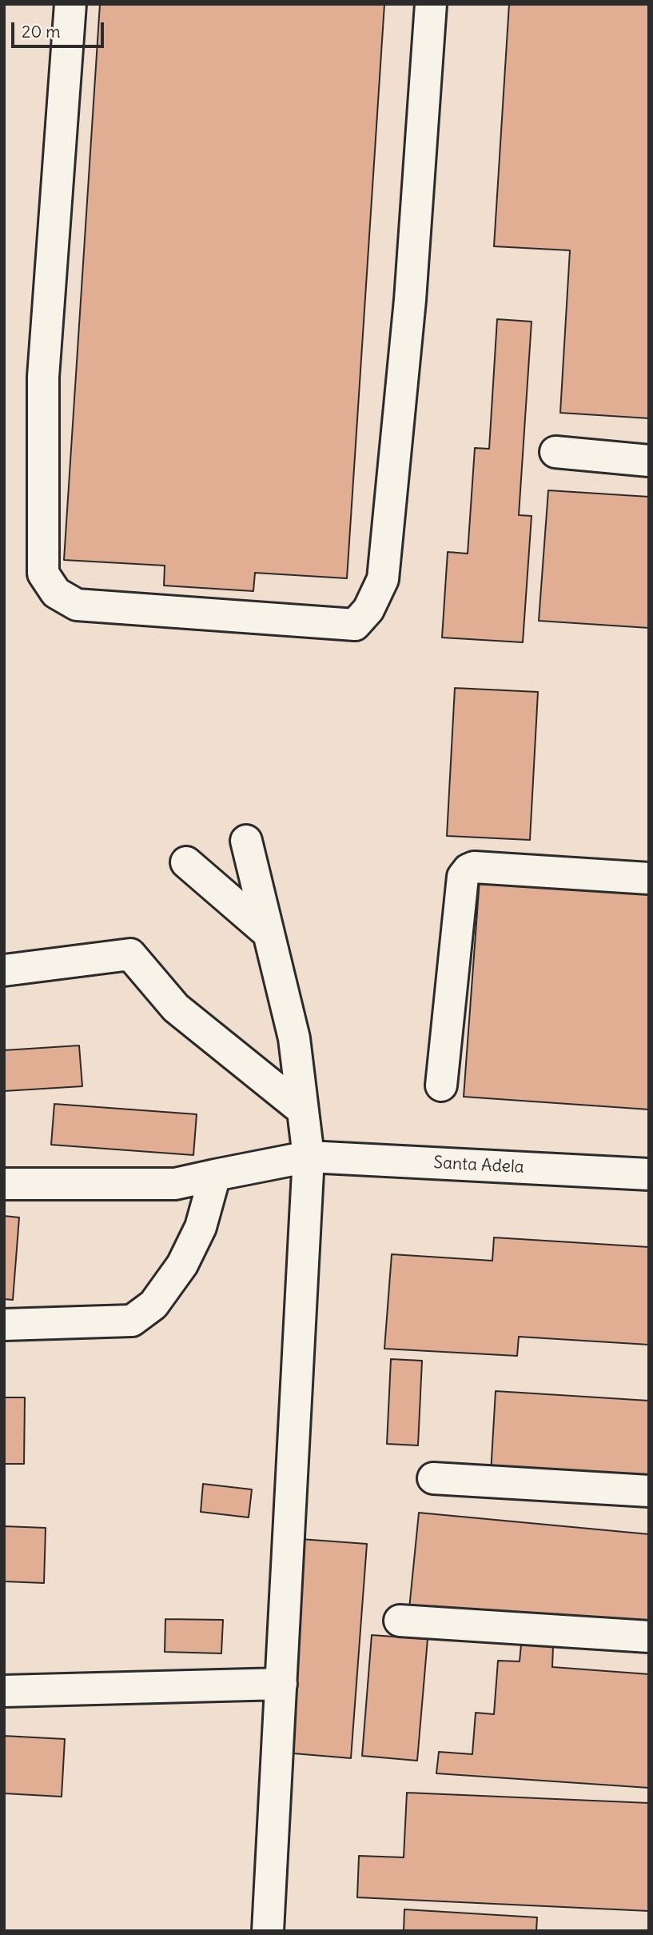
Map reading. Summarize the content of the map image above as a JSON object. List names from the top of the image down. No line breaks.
{"streets":{"street":["Santa Adela"]},"scale_bar":"20 m"}
